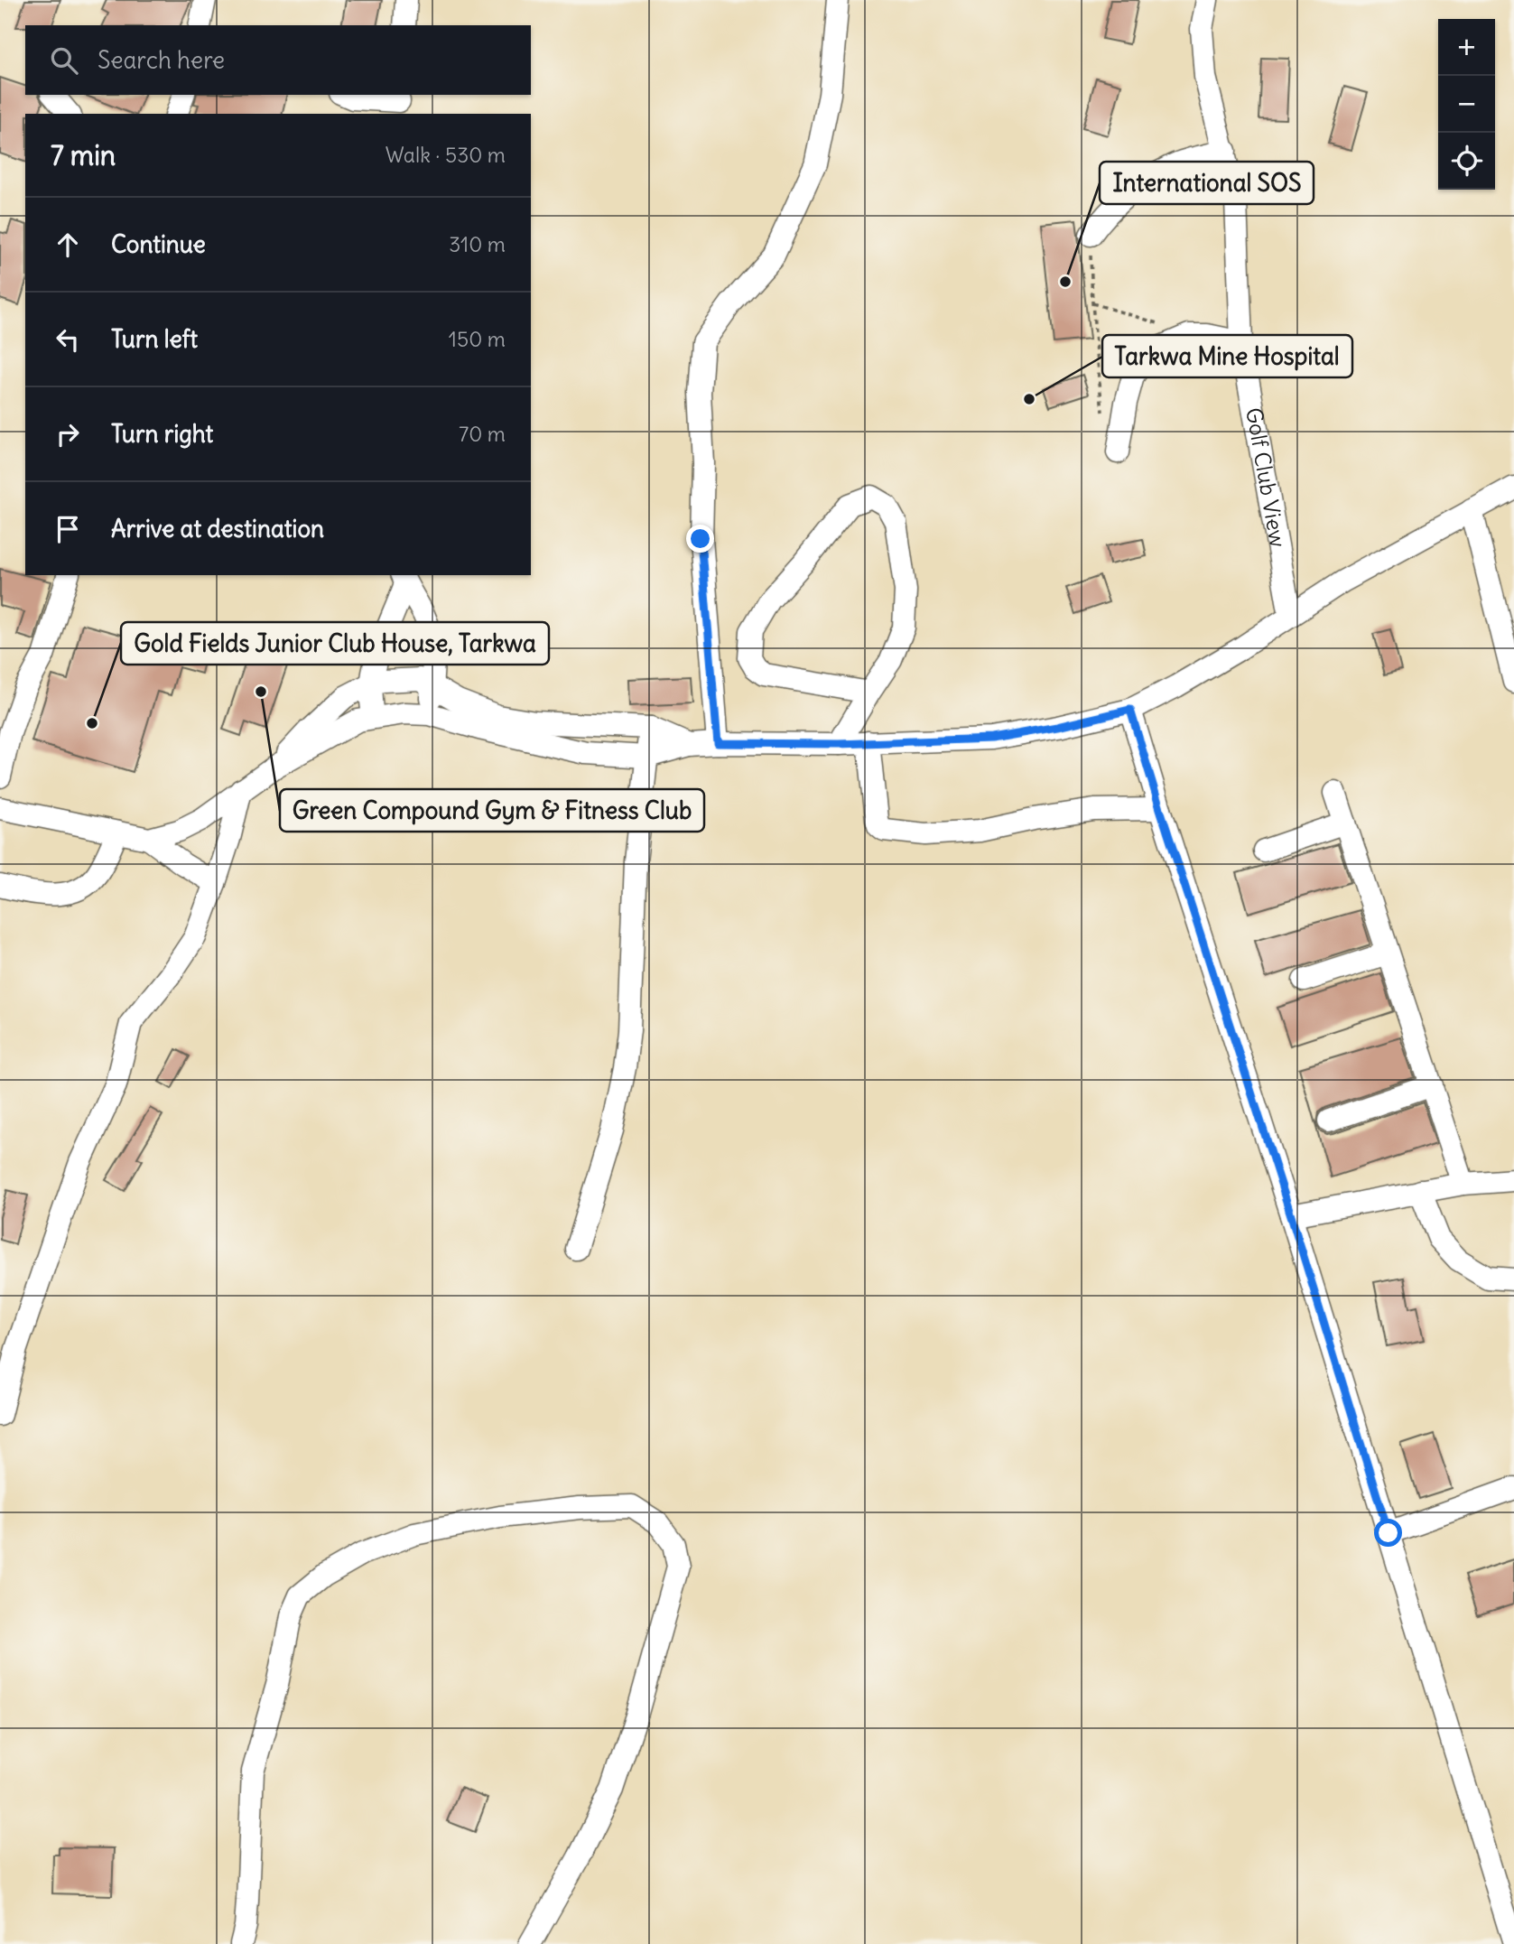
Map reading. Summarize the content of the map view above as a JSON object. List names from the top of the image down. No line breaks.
{"streets":{"street":["Golf Club View"]},"places":["International SOS","Tarkwa Mine Hospital","Green Compound Gym & Fitness Club","Gold Fields Junior Club House, Tarkwa"],"page":{"map_buttons":["+","−"],"search":"Search here","heading":["7 min","Walk · 530 m"],"list":[["Continue","310 m"],["Turn left","150 m"],["Turn right","70 m"],"Arrive at destination"]}}
